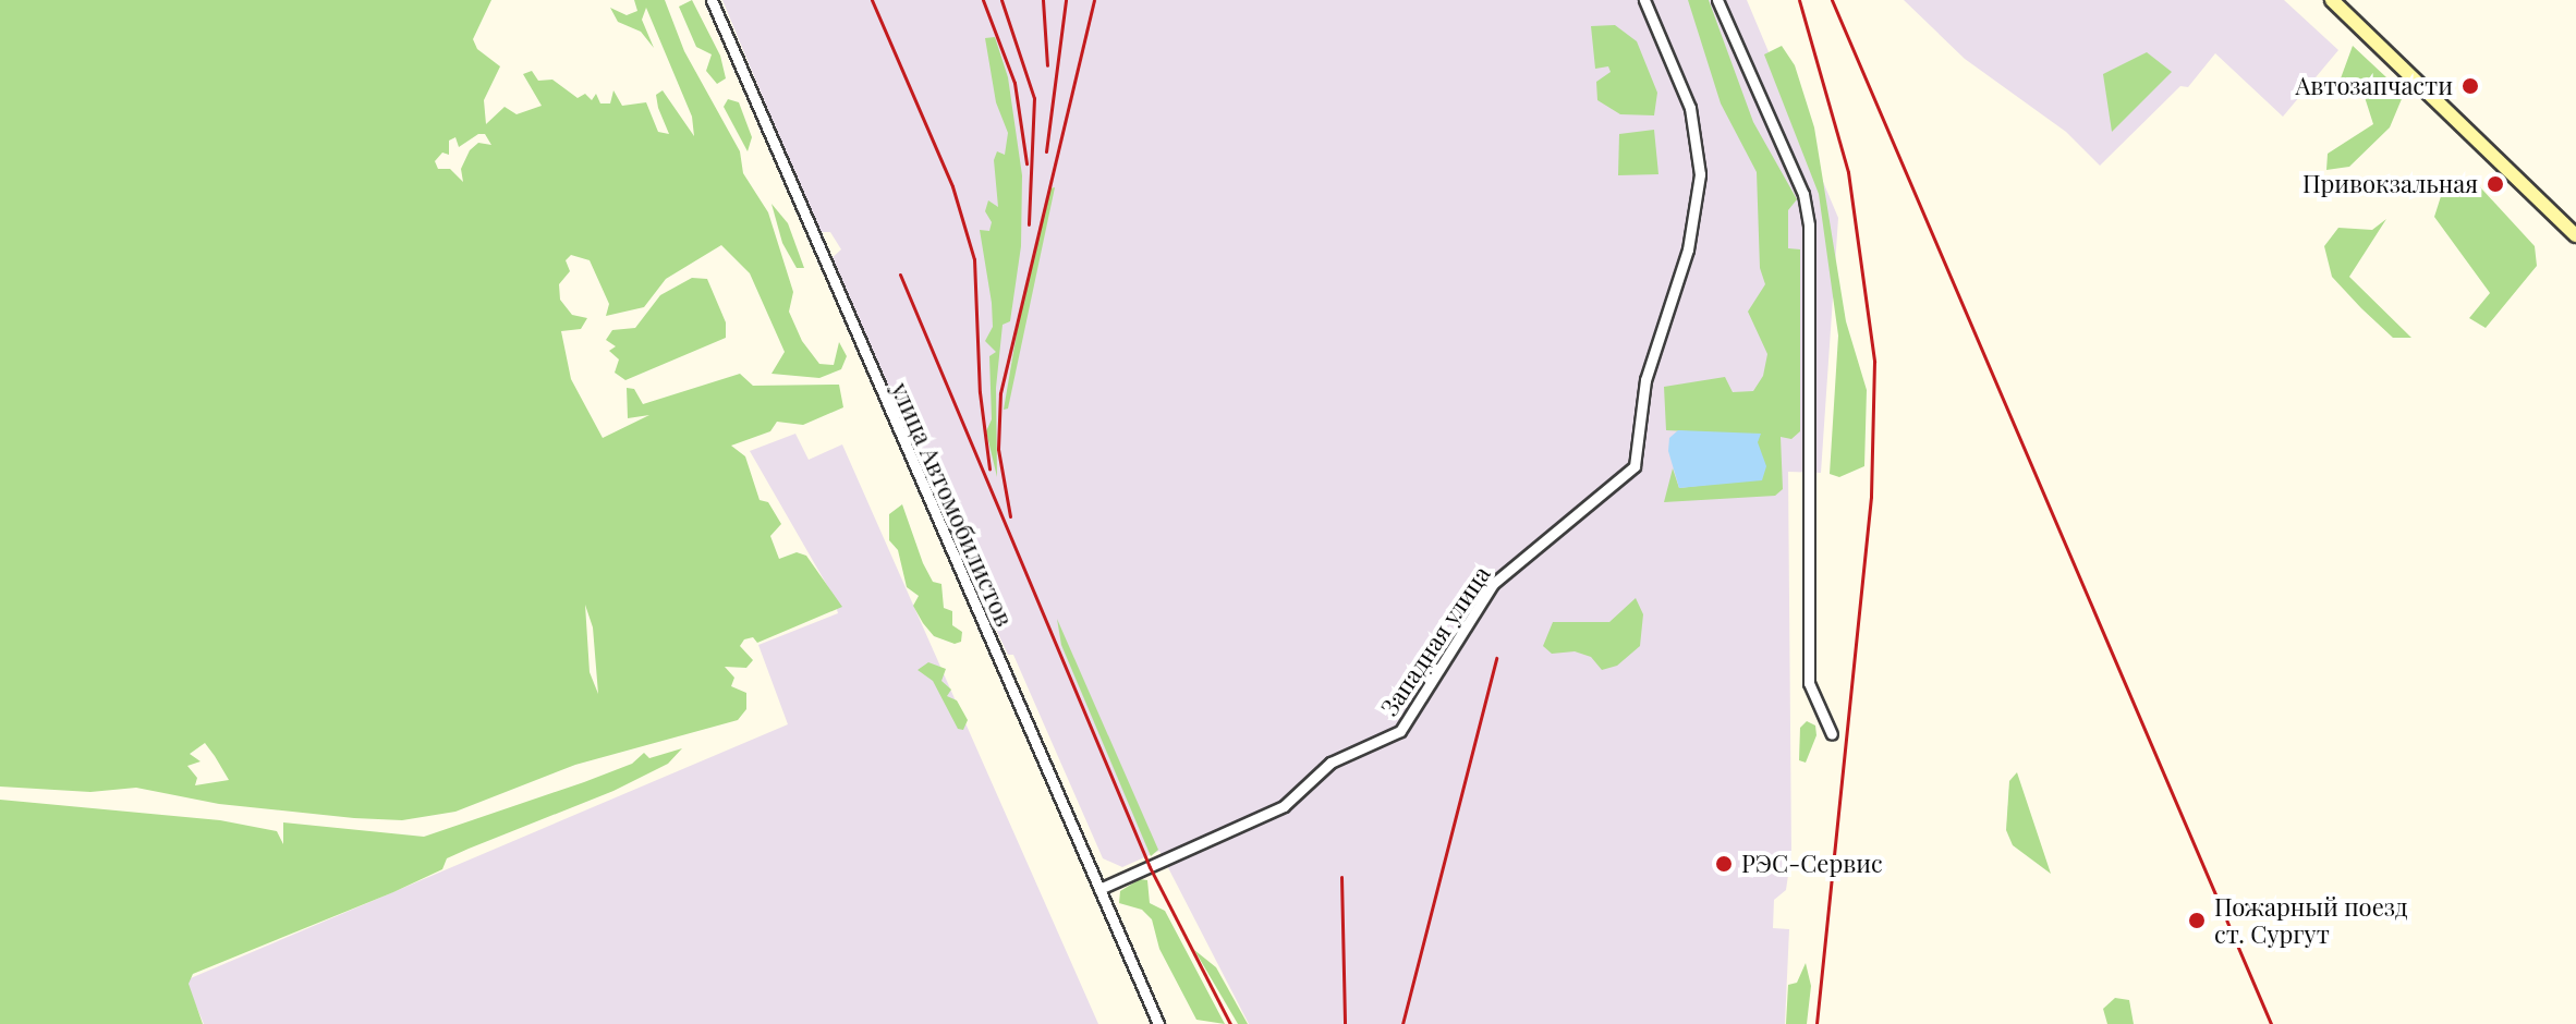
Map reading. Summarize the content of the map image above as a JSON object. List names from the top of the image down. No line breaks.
{"streets":{"street":["улица Автомобилистов","Западная улица"]},"crossings":[["улица Автомобилистов","Западная улица"]],"places":["Автозапчасти","Привокзальная","РЭС-Сервис","Пожарный поезд ст. Сургут"]}
